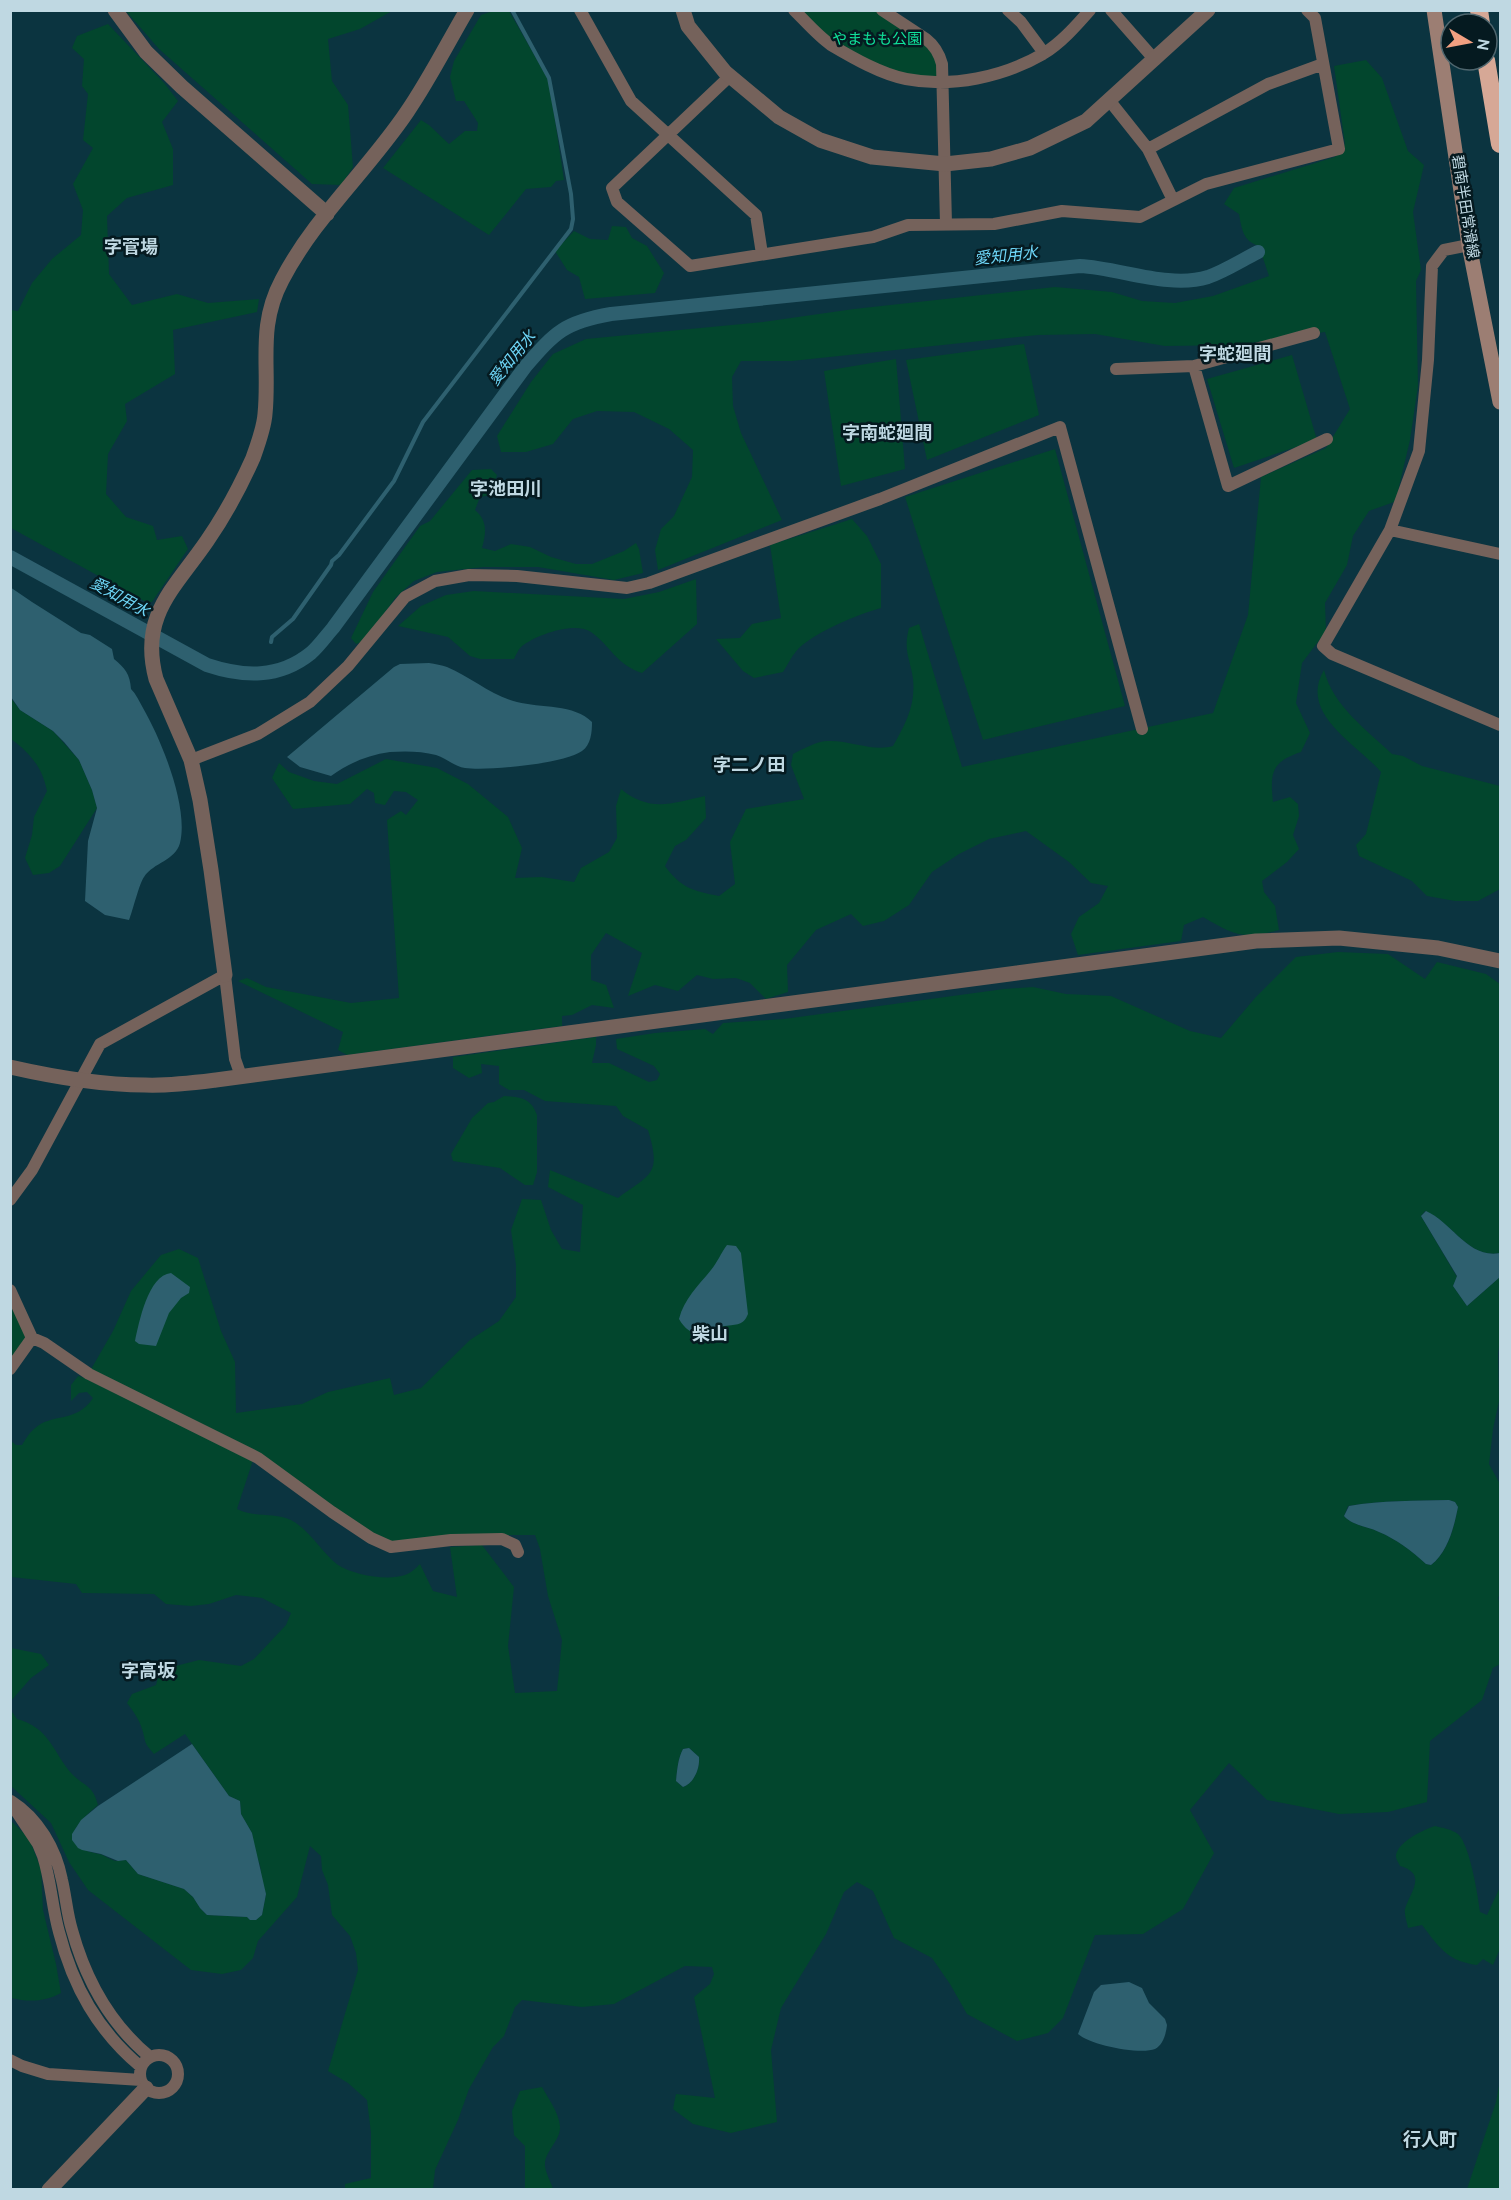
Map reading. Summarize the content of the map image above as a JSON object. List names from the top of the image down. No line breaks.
{"streets":{"main road":["碧南半田常滑線"]},"districts":["字菅場","字蛇廻間","字南蛇廻間","字池田川","字二ノ田","柴山","字高坂","行人町"],"water":["愛知用水"],"parks":["やまもも公園"],"north":"right"}
